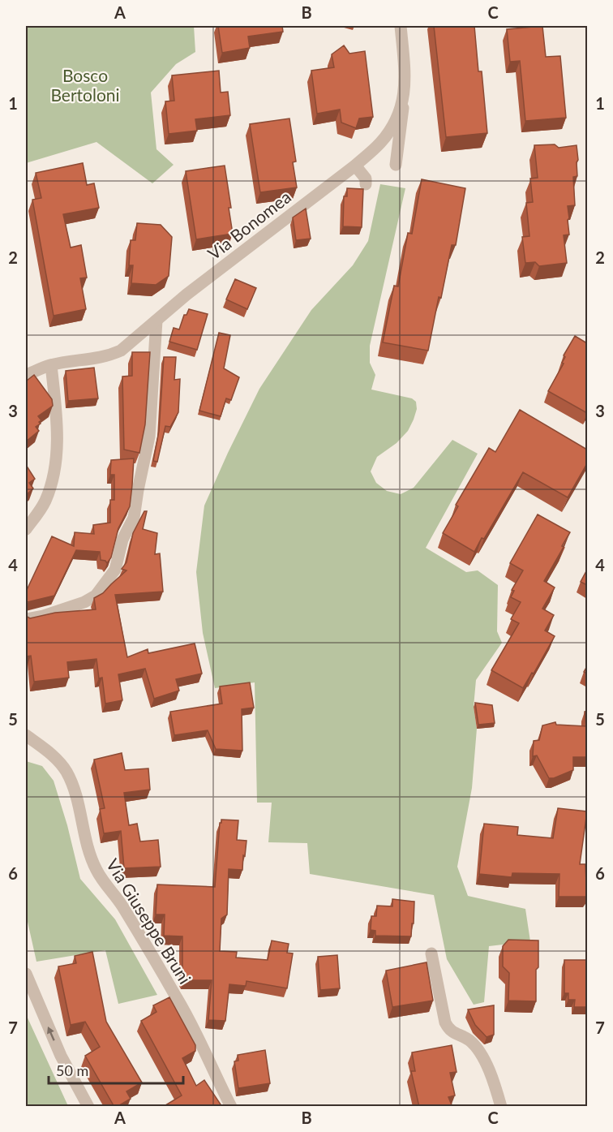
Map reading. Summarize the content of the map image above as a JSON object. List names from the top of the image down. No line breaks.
{"streets":{"street":["Via Bonomea","Via Giuseppe Bruni"]},"parks":["Bosco Bertoloni"],"scale_bar":"50 m","grid":{"columns":["A","B","C"],"rows":["1","2","3","4","5","6","7"]}}
